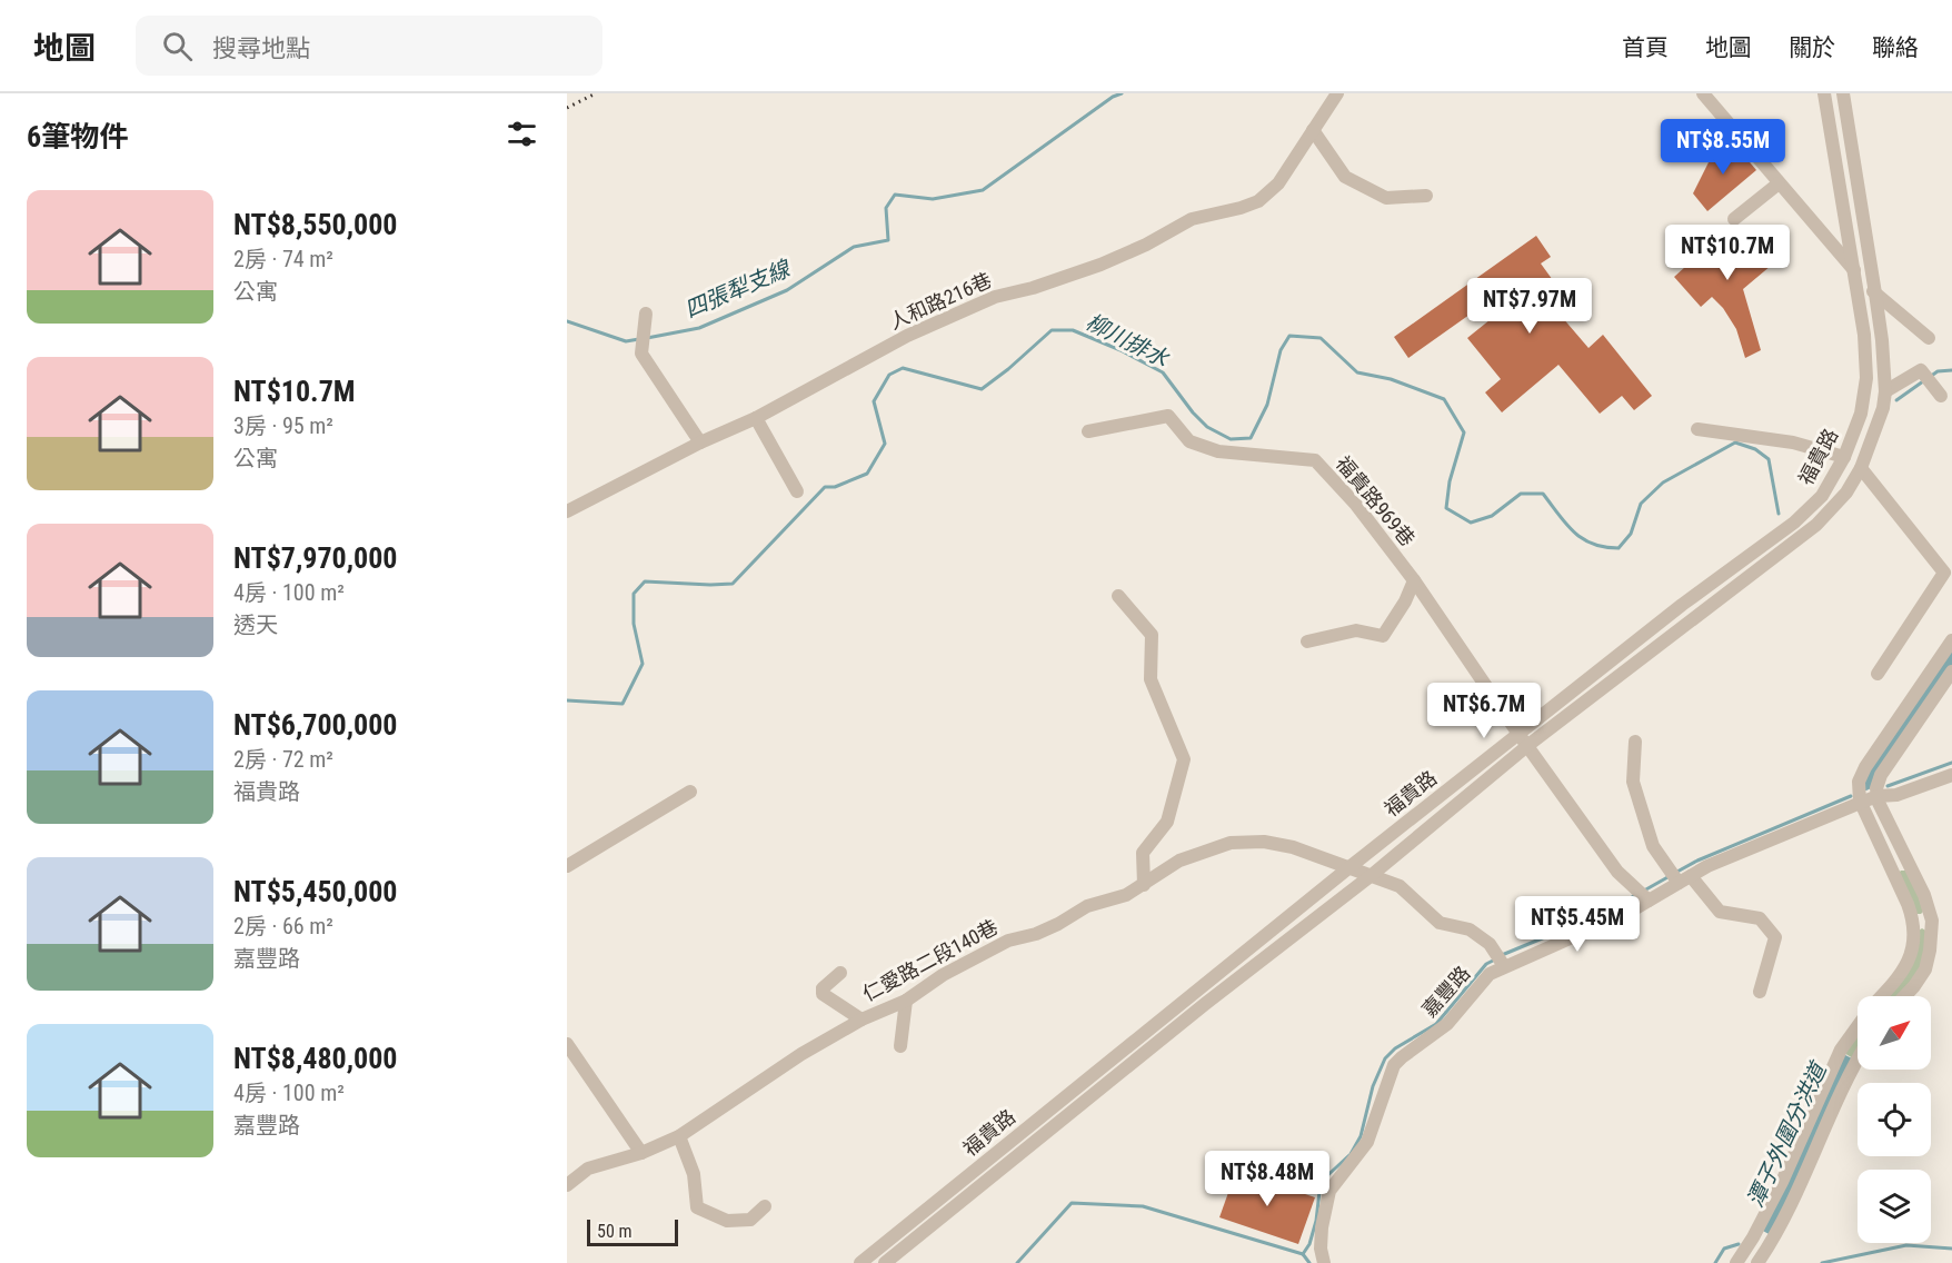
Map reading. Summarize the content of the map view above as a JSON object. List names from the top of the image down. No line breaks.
{"streets":{"street":["人和路216巷","福貴路","福貴路969巷","仁愛路二段140巷","嘉豐路"]},"crossings":[["福貴路","福貴路969巷"],["福貴路","仁愛路二段140巷"],["福貴路969巷","嘉豐路"],["仁愛路二段140巷","嘉豐路"]],"water":["四張犁支線","柳川排水","潭子外圍分洪道"],"scale_bar":"50 m","north":"top right","page":{"header":"地圖","search":"搜尋地點","nav":["首頁","地圖","關於","聯絡"],"heading":"6筆物件","price":["NT$8.55M","NT$10.7M","NT$7.97M","NT$6.7M","NT$5.45M","NT$8.48M"],"list":[{"name":"NT$8,550,000","note":"2房 · 74 m² · 公寓"},{"name":"NT$10.7M","note":"3房 · 95 m² · 公寓"},{"name":"NT$7,970,000","note":"4房 · 100 m² · 透天"},{"name":"NT$6,700,000","note":"2房 · 72 m² · 福貴路"},{"name":"NT$5,450,000","note":"2房 · 66 m² · 嘉豐路"},{"name":"NT$8,480,000","note":"4房 · 100 m² · 嘉豐路"}],"scale":"50 m"}}
